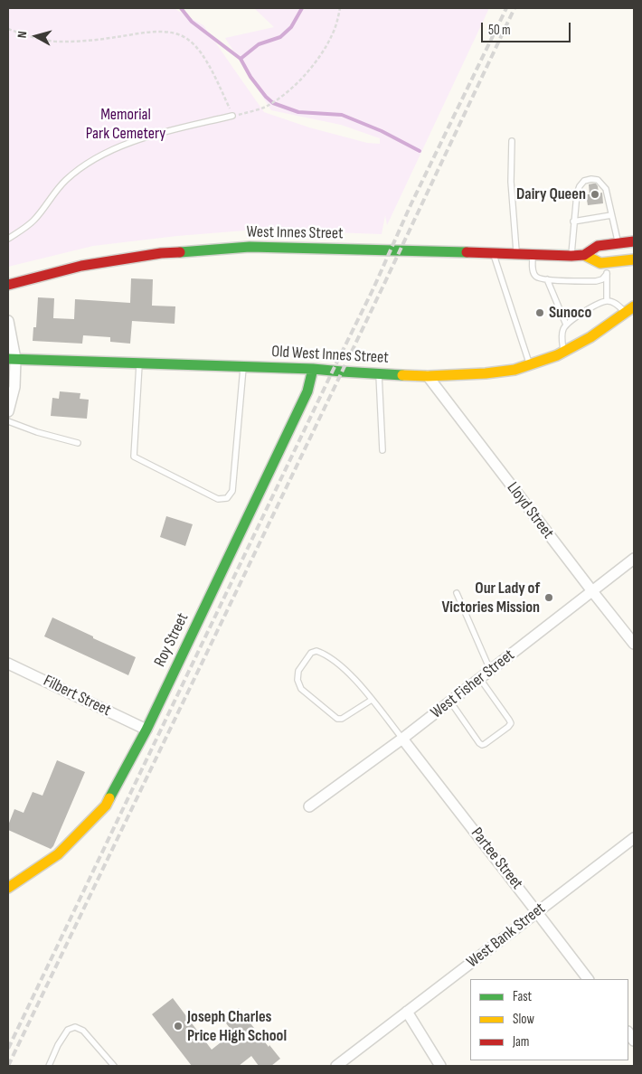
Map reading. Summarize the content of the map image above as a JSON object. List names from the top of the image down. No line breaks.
{"streets":{"street":["West Innes Street","Old West Innes Street","Lloyd Street","Roy Street","West Fisher Street","Filbert Street","Partee Street","West Bank Street"]},"crossings":[["Old West Innes Street","Lloyd Street"],["Old West Innes Street","Roy Street"],["Lloyd Street","West Fisher Street"],["Roy Street","Filbert Street"],["West Fisher Street","Partee Street"],["Partee Street","West Bank Street"]],"parks":["Memorial Park Cemetery"],"places":["Dairy Queen","Sunoco","Our Lady of Victories Mission","Joseph Charles Price High School"],"legend":["Fast","Slow","Jam"],"scale_bar":"50 m","north":"left"}
